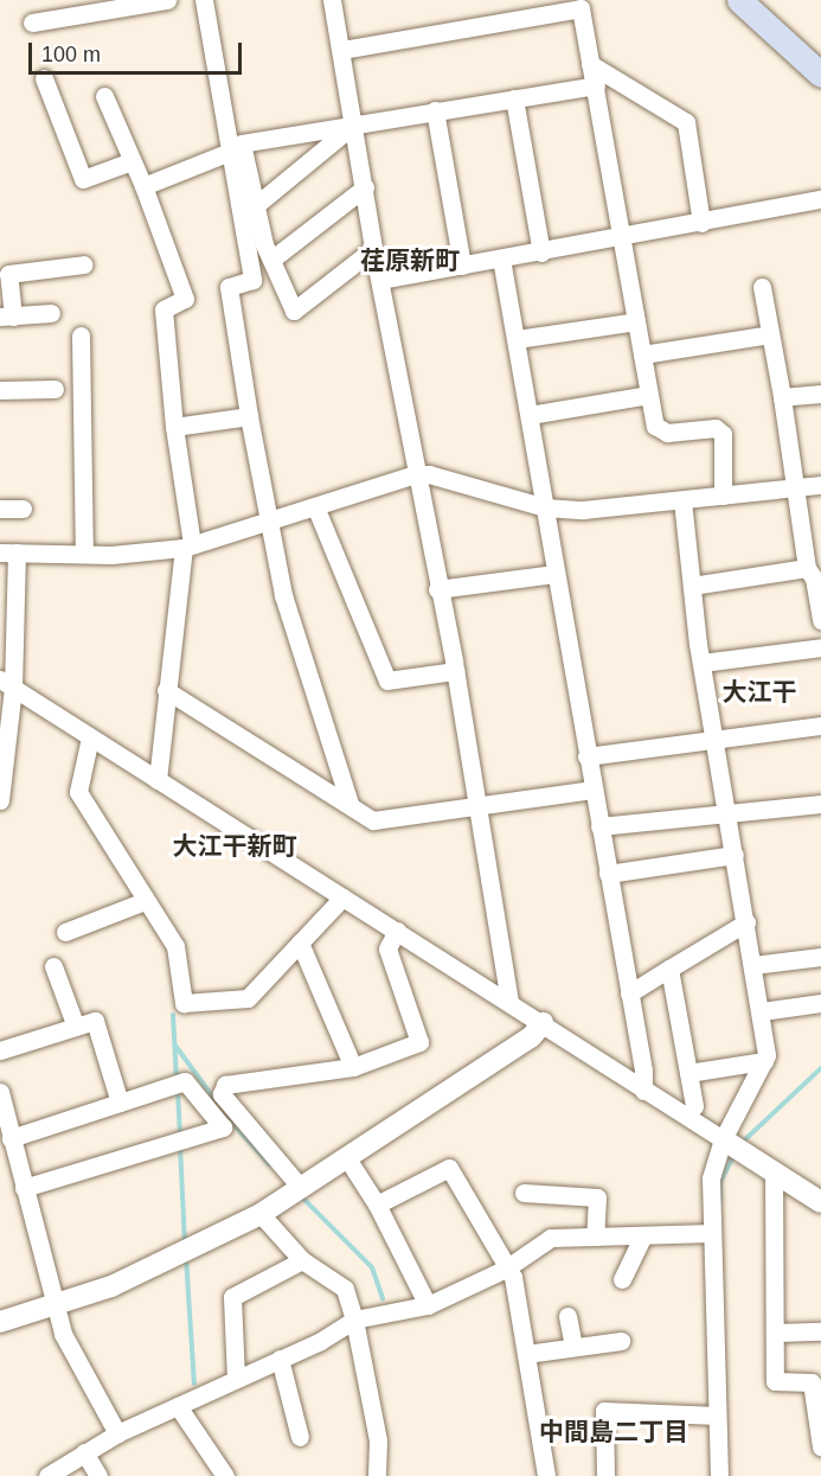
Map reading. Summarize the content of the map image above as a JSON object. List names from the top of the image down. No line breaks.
{"districts":["荏原新町","大江干","大江干新町","中間島二丁目"],"scale_bar":"100 m"}
